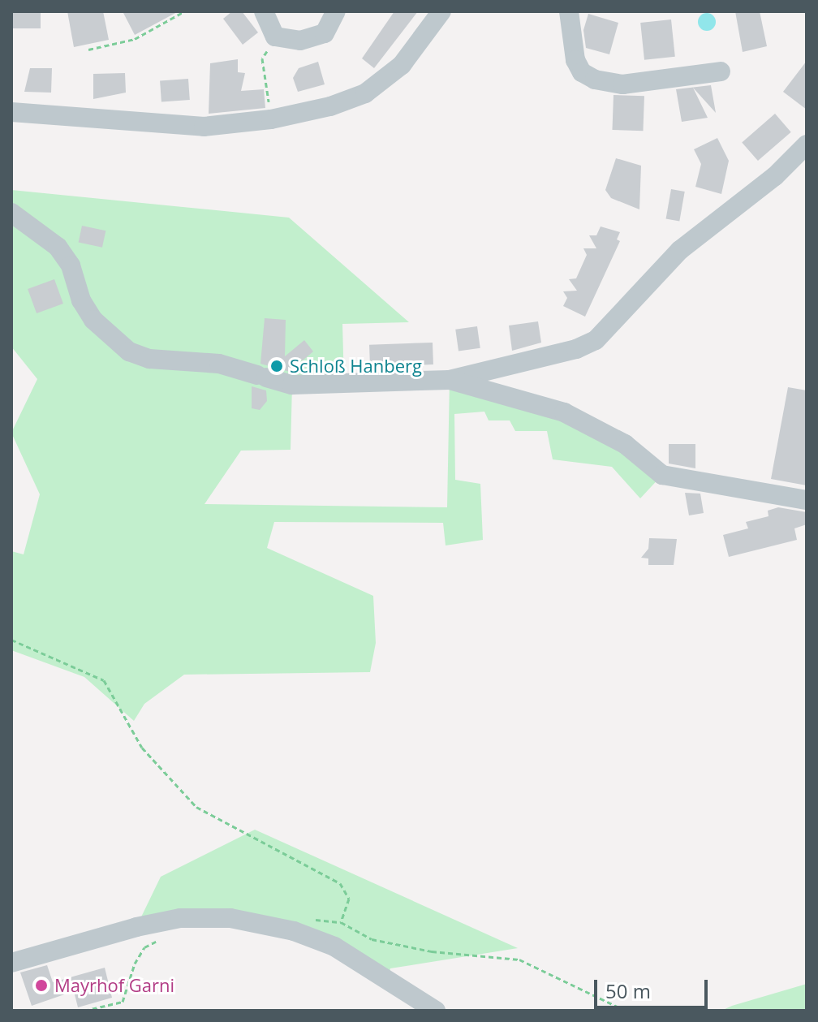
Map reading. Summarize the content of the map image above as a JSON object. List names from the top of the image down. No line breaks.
{"places":["Schloß Hanberg","Mayrhof Garni"],"scale_bar":"50 m"}
